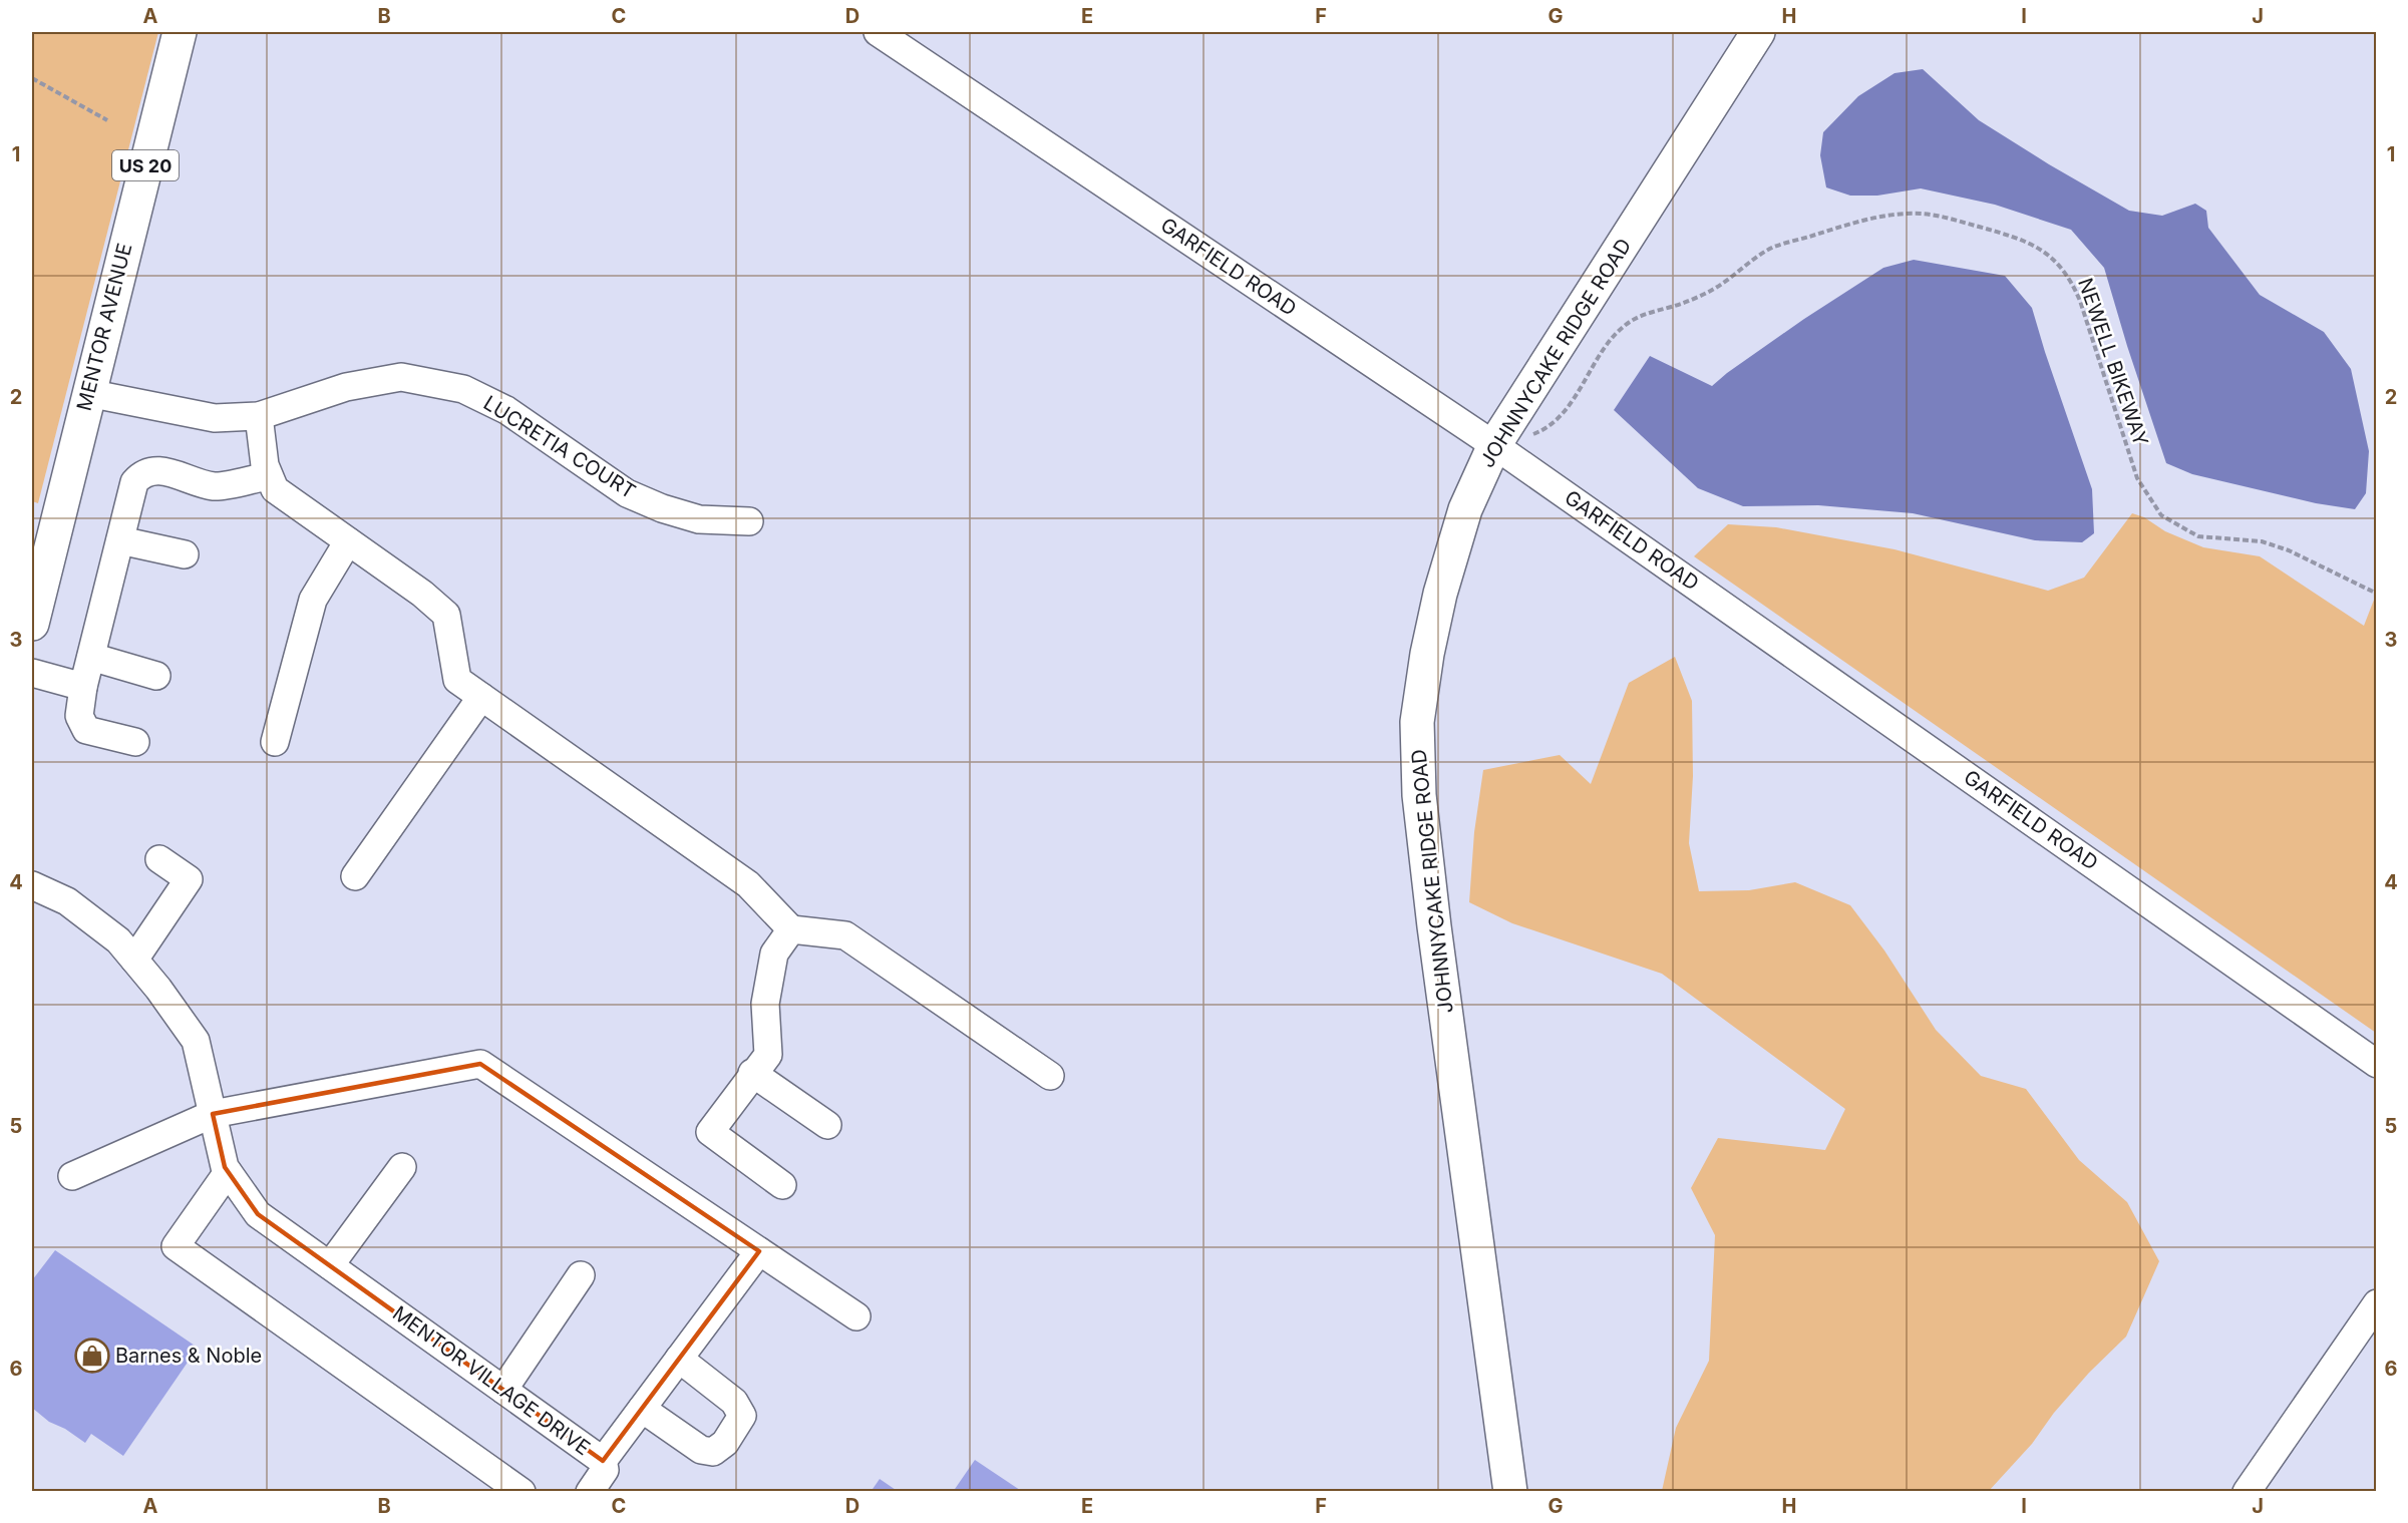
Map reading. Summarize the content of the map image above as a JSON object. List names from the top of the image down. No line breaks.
{"streets":{"main road":["US 20","MENTOR AVENUE","JOHNNYCAKE RIDGE ROAD"],"street":["GARFIELD ROAD","LUCRETIA COURT","MENTOR VILLAGE DRIVE"],"path":["NEWELL BIKEWAY"]},"crossings":[["GARFIELD ROAD","JOHNNYCAKE RIDGE ROAD"],["GARFIELD ROAD","NEWELL BIKEWAY"],["MENTOR AVENUE","LUCRETIA COURT"],["JOHNNYCAKE RIDGE ROAD","NEWELL BIKEWAY"]],"places":{"shop":["Barnes & Noble"]},"grid":{"columns":["A","B","C","D","E","F","G","H","I","J"],"rows":["1","2","3","4","5","6"]}}
